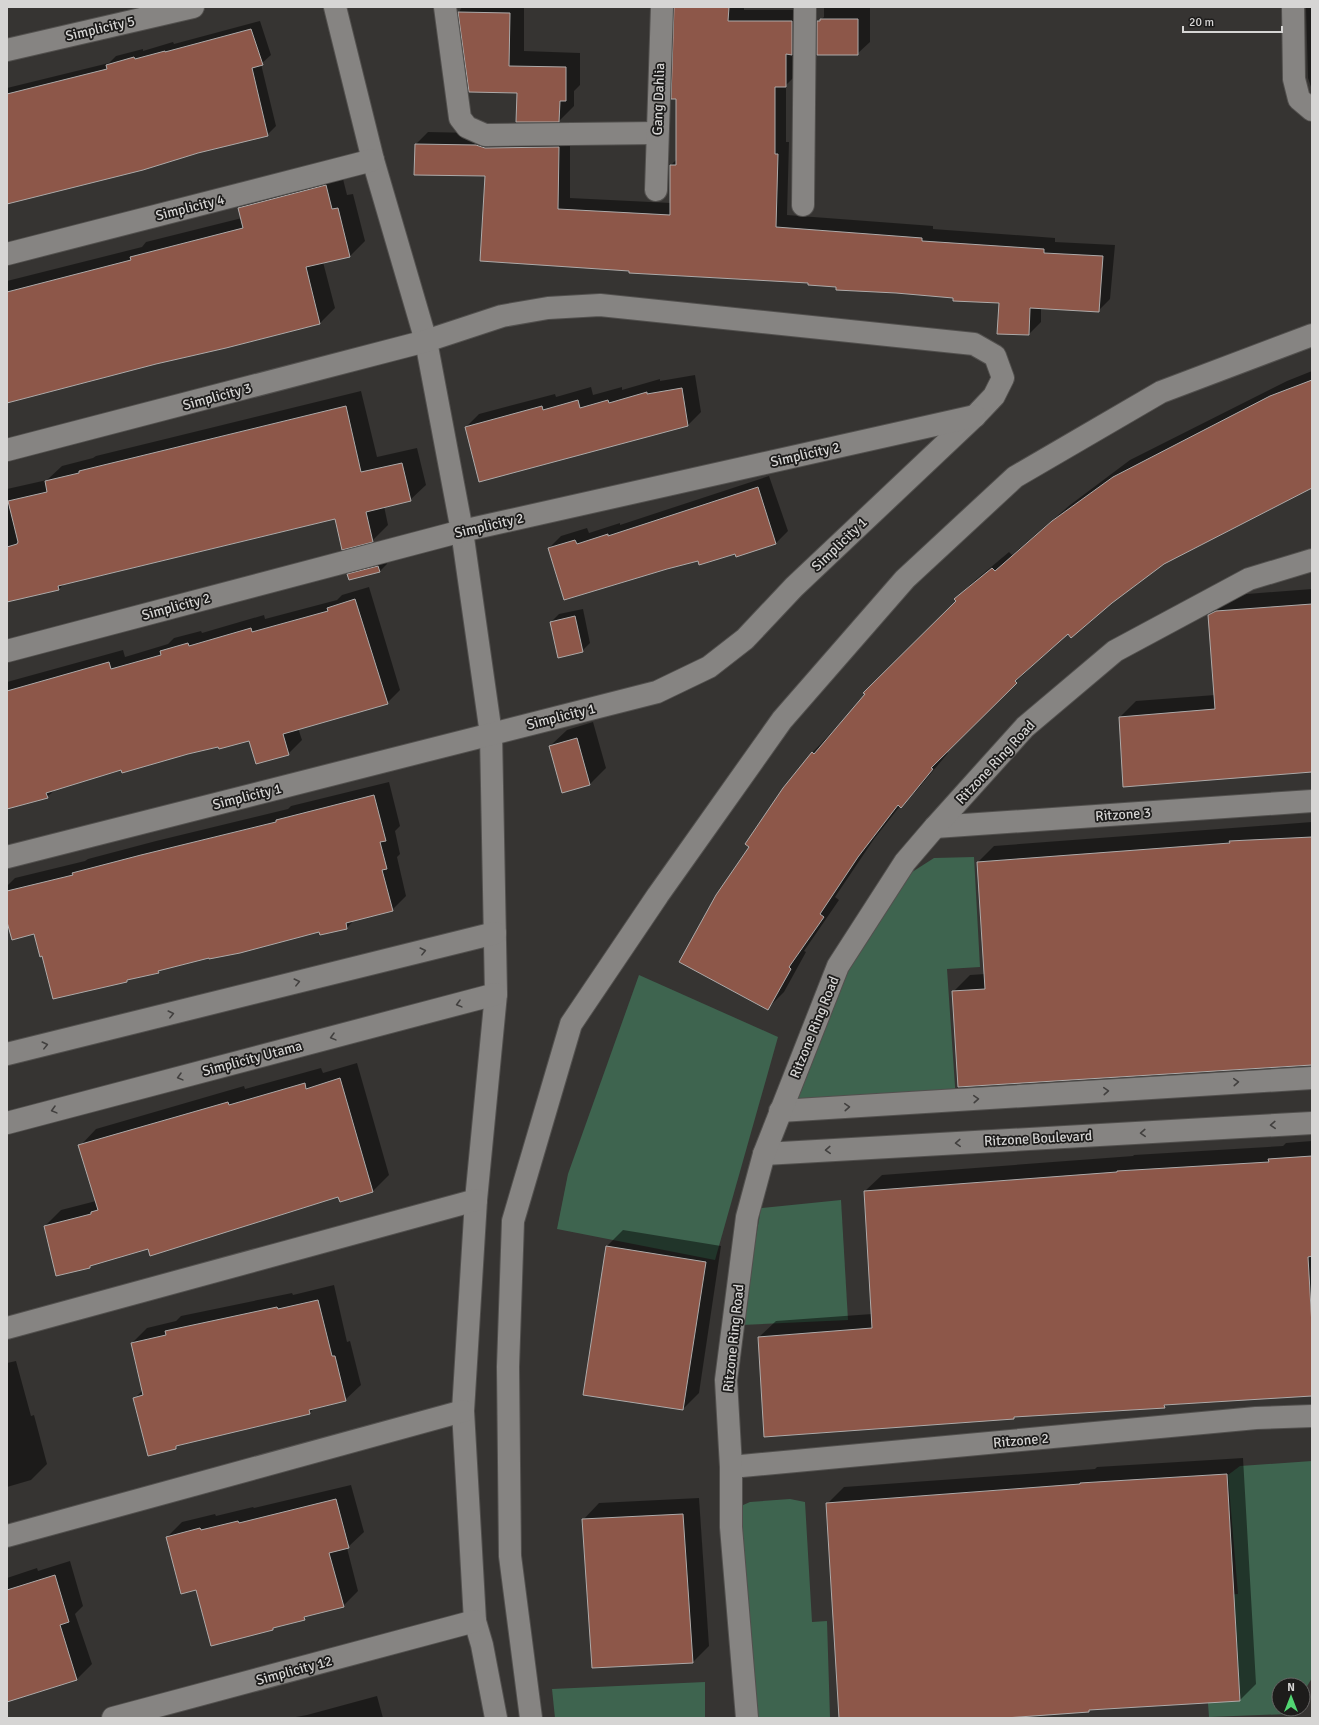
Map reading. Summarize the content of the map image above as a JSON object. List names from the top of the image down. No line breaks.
{"streets":{"street":["Simplicity 5","Gang Dahlia","Simplicity 4","Simplicity 3","Simplicity 2","Simplicity 1","Ritzone Ring Road","Ritzone 3","Simplicity Utama","Ritzone Boulevard","Ritzone 2","Simplicity 12"]},"crossings":[["Simplicity 3","Simplicity 1"],["Simplicity 2","Simplicity 1"],["Ritzone Ring Road","Ritzone 3"],["Ritzone Ring Road","Ritzone Boulevard"],["Ritzone Ring Road","Ritzone 2"]],"scale_bar":"20 m","north":"top"}
